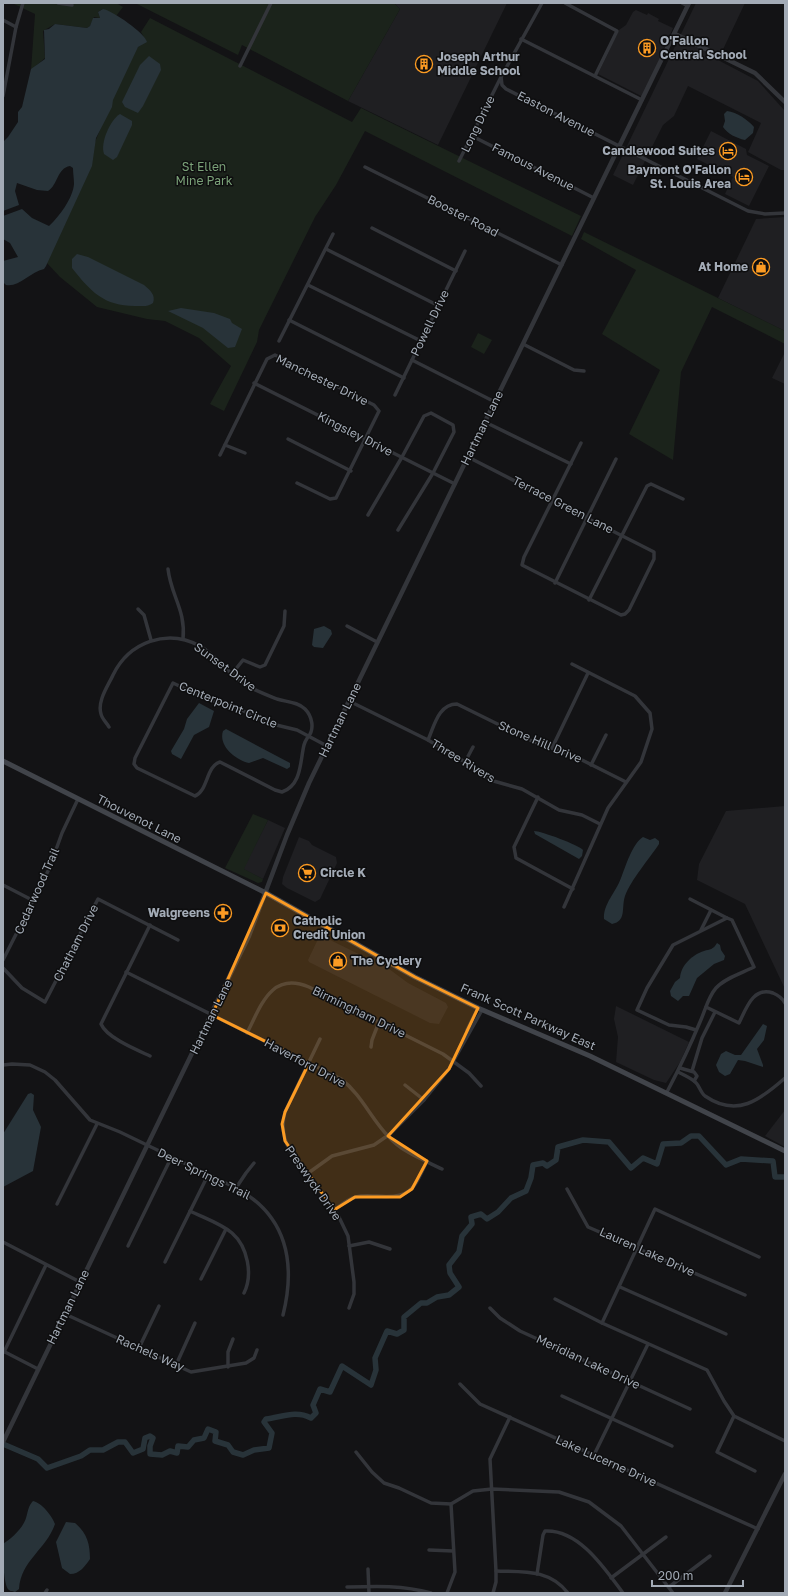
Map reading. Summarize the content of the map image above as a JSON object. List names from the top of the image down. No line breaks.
{"streets":{"main road":["Thouvenot Lane","Frank Scott Parkway East"],"street":["Easton Avenue","Long Drive","Famous Avenue","Booster Road","Powell Drive","Manchester Drive","Hartman Lane","Kingsley Drive","Terrace Green Lane","Sunset Drive","Centerpoint Circle","Stone Hill Drive","Three Rivers","Cedarwood Trail","Chatham Drive","Birmingham Drive","Haverford Drive","Deer Springs Trail","Preswyck Drive","Lauren Lake Drive","Rachels Way","Meridian Lake Drive","Lake Lucerne Drive"]},"crossings":[["Easton Avenue","Long Drive"],["Easton Avenue","Hartman Lane"],["Long Drive","Famous Avenue"],["Famous Avenue","Hartman Lane"],["Booster Road","Hartman Lane"],["Manchester Drive","Kingsley Drive"],["Hartman Lane","Kingsley Drive"],["Hartman Lane","Terrace Green Lane"],["Hartman Lane","Centerpoint Circle"],["Hartman Lane","Three Rivers"],["Hartman Lane","Thouvenot Lane"],["Hartman Lane","Frank Scott Parkway East"],["Hartman Lane","Haverford Drive"],["Hartman Lane","Deer Springs Trail"],["Hartman Lane","Rachels Way"],["Sunset Drive","Centerpoint Circle"],["Stone Hill Drive","Three Rivers"],["Thouvenot Lane","Cedarwood Trail"],["Thouvenot Lane","Frank Scott Parkway East"],["Birmingham Drive","Haverford Drive"],["Haverford Drive","Preswyck Drive"]],"parks":["St Ellen Mine Park"],"places":{"building":["O'Fallon Central School","Joseph Arthur Middle School"],"hotel":["Candlewood Suites","Baymont O'Fallon St. Louis Area"],"shop":["At Home","The Cyclery"],"supermarket":["Circle K"],"pharmacy":["Walgreens"],"bank":["Catholic Credit Union"]},"scale_bar":"200 m"}
